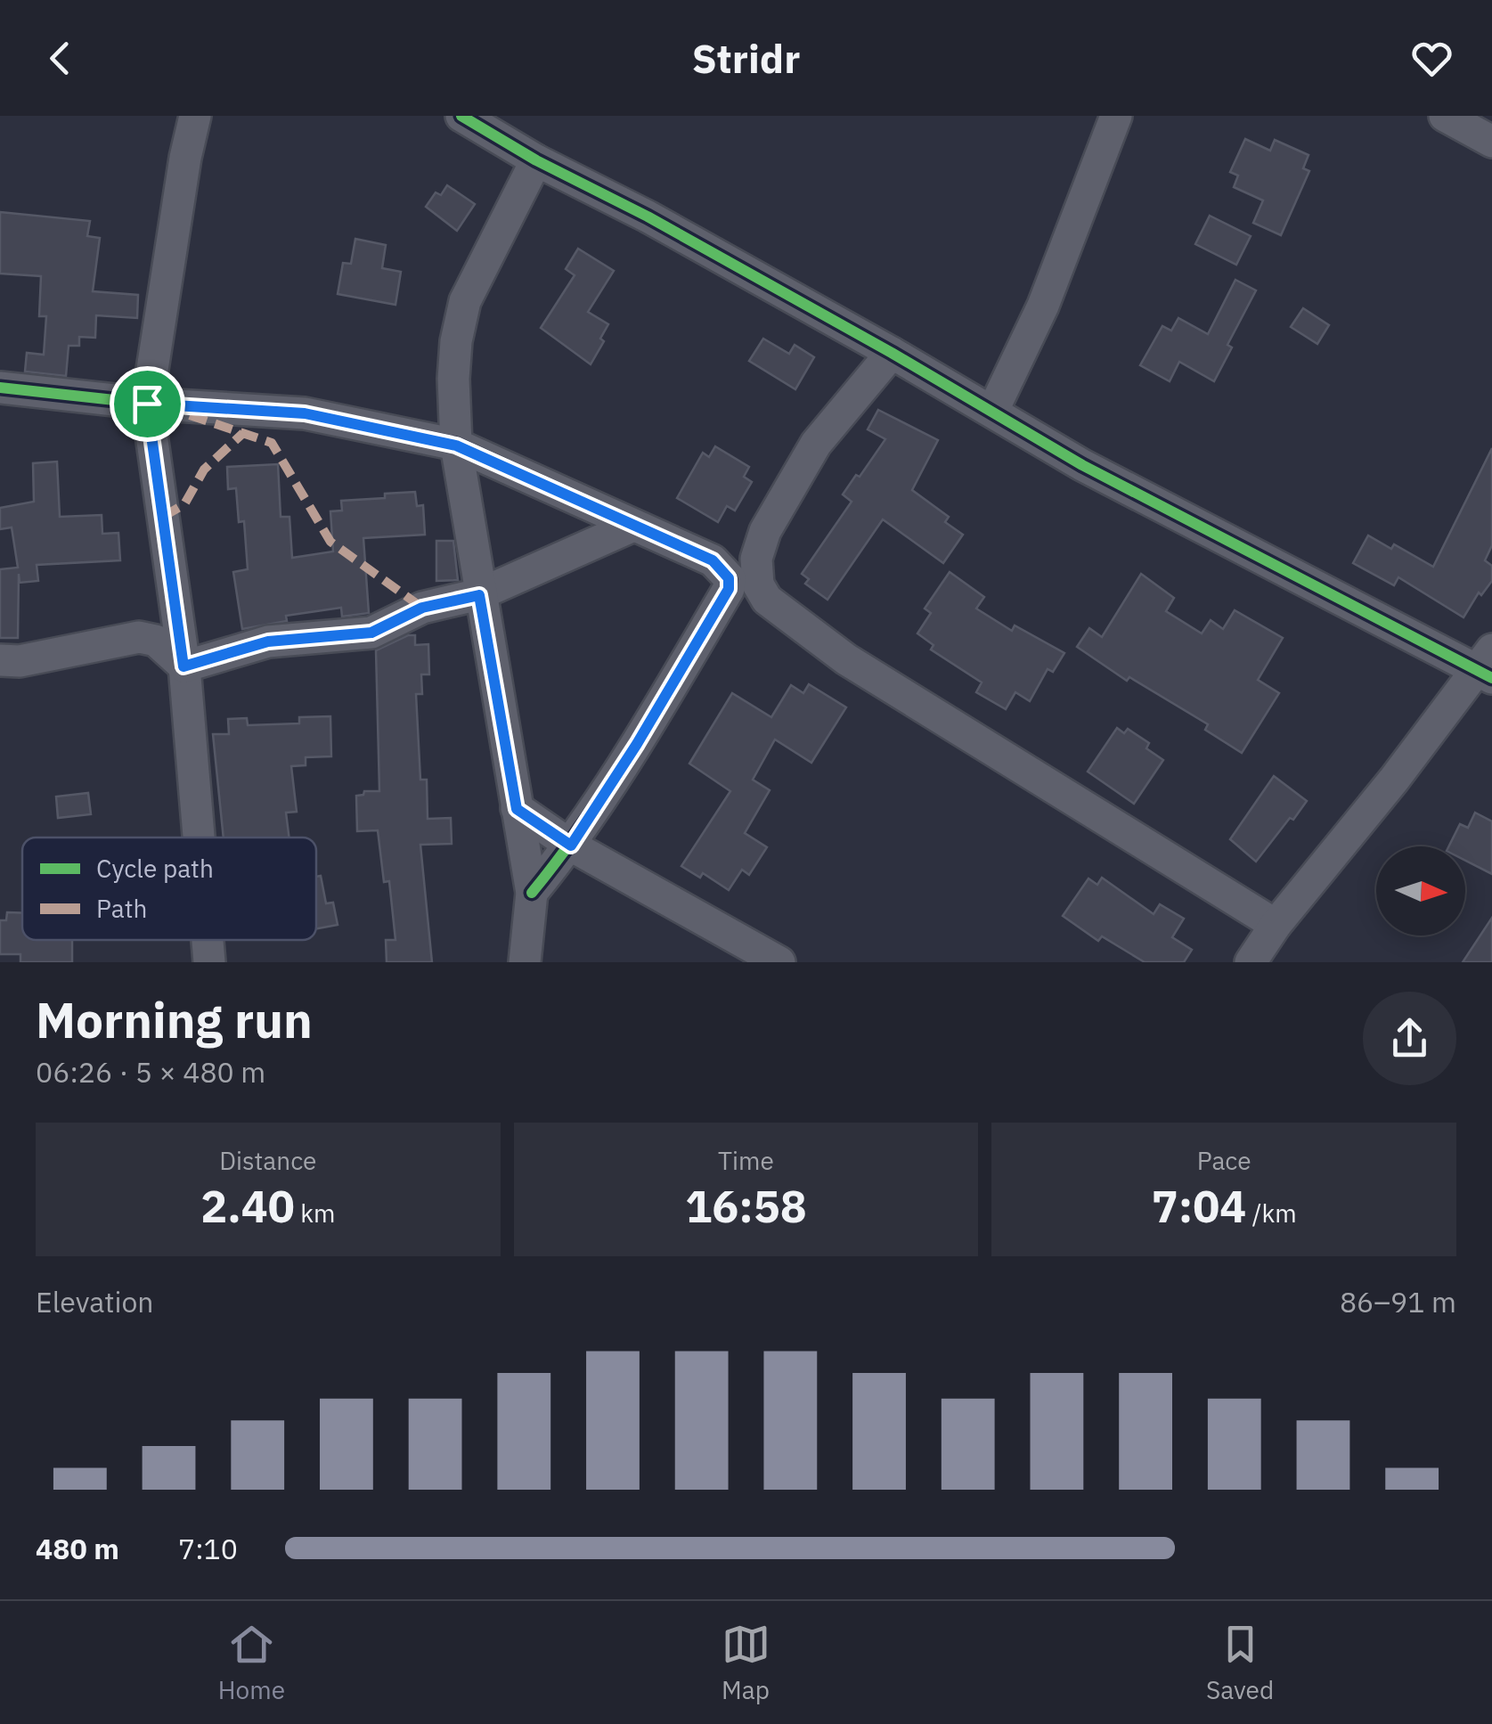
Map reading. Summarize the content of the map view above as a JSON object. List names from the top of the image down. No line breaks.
{"legend":["Cycle path","Path"],"north":"right","page":{"header":"Stridr","heading":["Morning run","06:26 · 5 × 480 m"],"stats":[["Distance","2.40 km"],["Time","16:58"],["Pace","7:04 /km"]],"chart":["Elevation","86–91 m"],"list":[{"name":"480 m","note":"7:10"}],"tabs":["Home","Map","Saved"]}}
